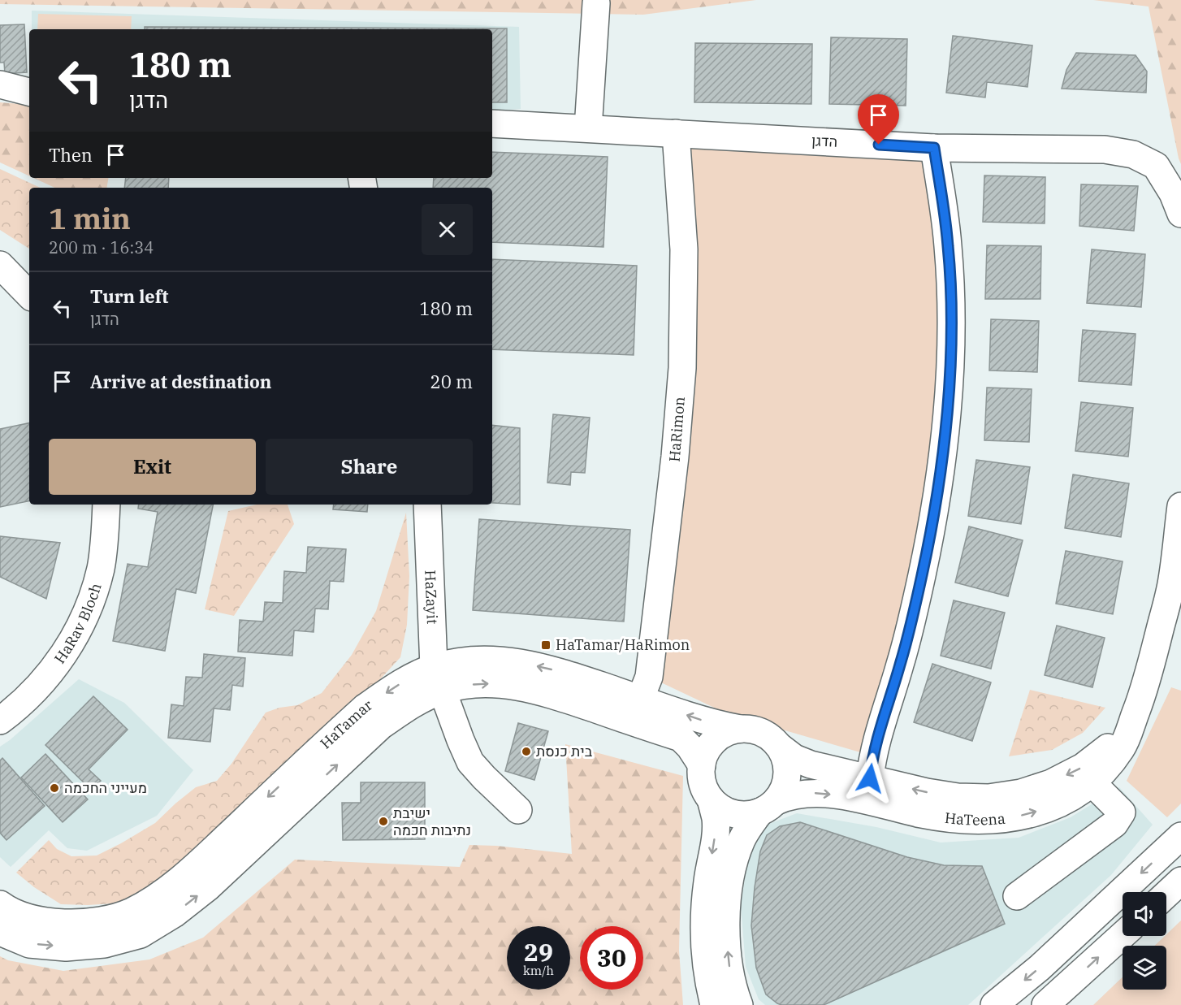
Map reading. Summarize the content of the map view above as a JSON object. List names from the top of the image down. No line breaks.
{"streets":{"street":["הדגן","HaRimon","HaZayit","HaRav Bloch","HaTamar","HaTeena"]},"crossings":[["הדגן","HaRimon"],["HaRimon","HaTamar"],["HaZayit","HaTamar"],["HaTamar","HaTeena"]],"places":{"transit":["HaTamar/HaRimon"],"other":["בית כנסת","מעייני החכמה","ישיבת נתיבות חכמה"]},"page":{"turn":["180 m","הדגן"],"then":"Then","heading":["1 min","200 m · 16:34"],"list":[{"name":"Turn left","note":"הדגן","value":"180 m"},{"name":"Arrive at destination","value":"20 m"}],"buttons":["Exit","Share"],"speed":"29 km/h","limit":"30"}}
